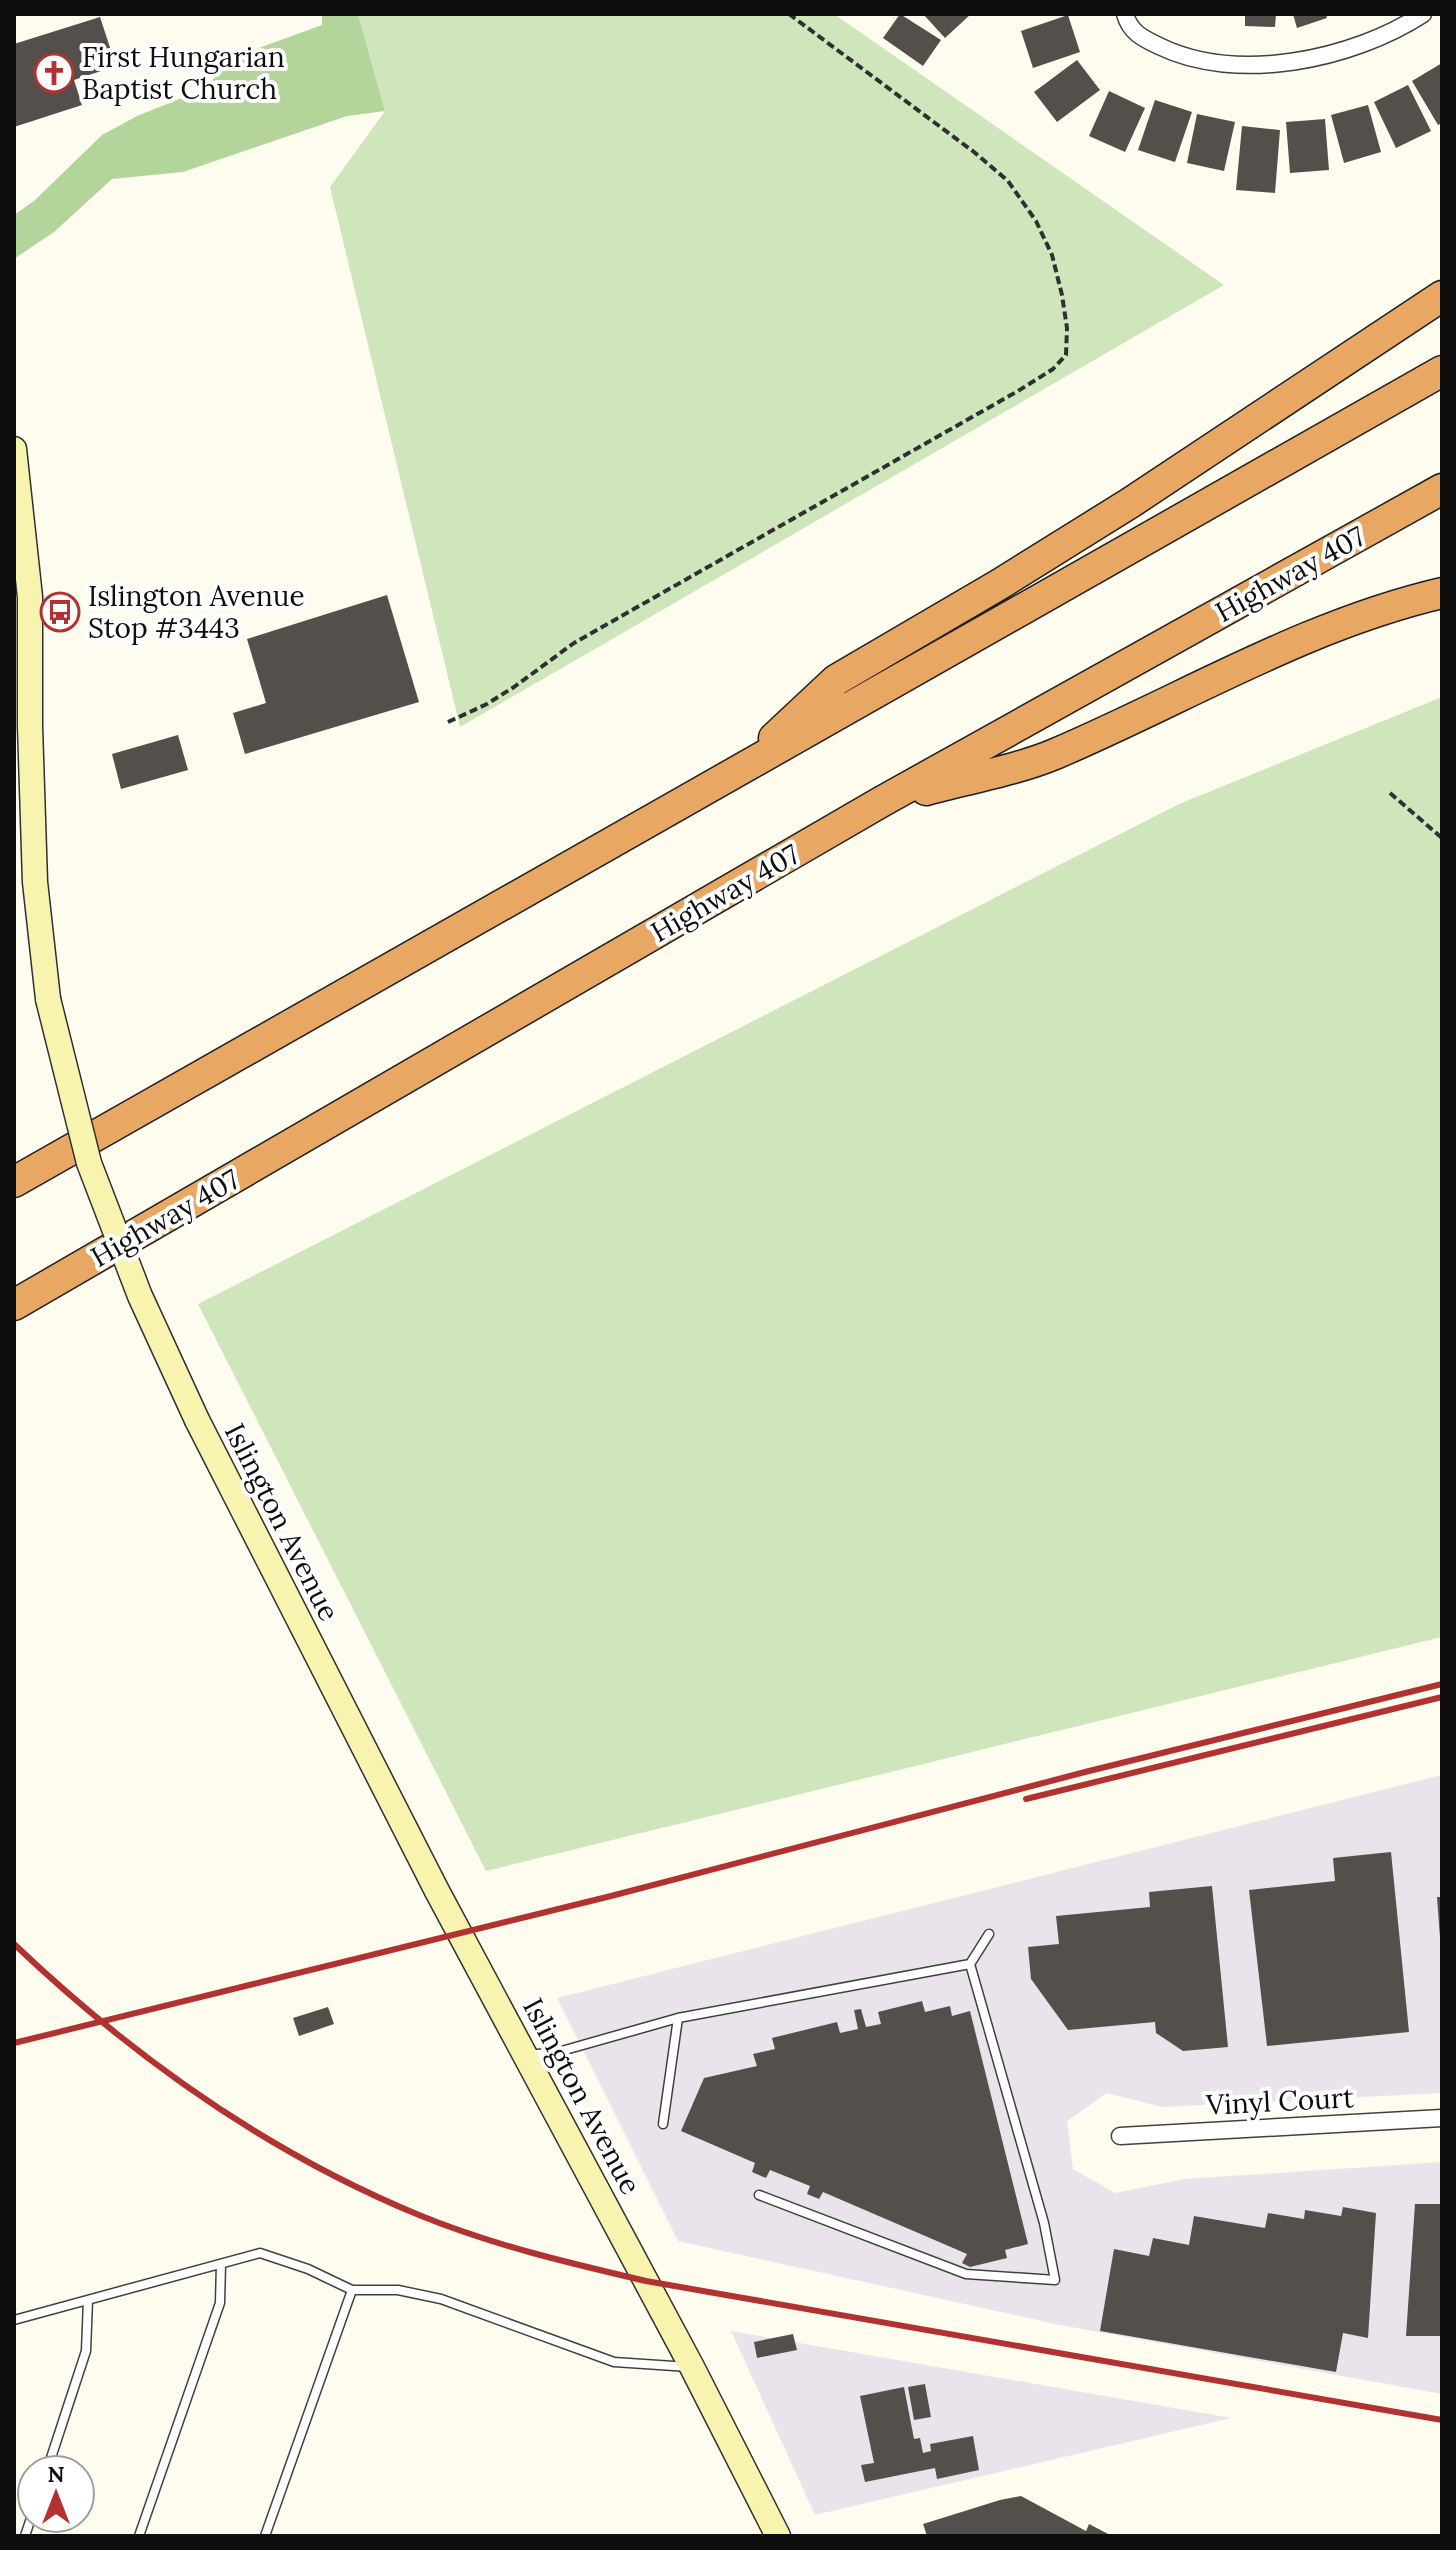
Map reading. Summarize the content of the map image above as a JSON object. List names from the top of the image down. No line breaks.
{"streets":{"highway":["Highway 407"],"main road":["Islington Avenue"],"street":["Vinyl Court"]},"places":{"church":["First Hungarian Baptist Church"],"bus stop":["Islington Avenue Stop #3443"]},"north":"top"}
